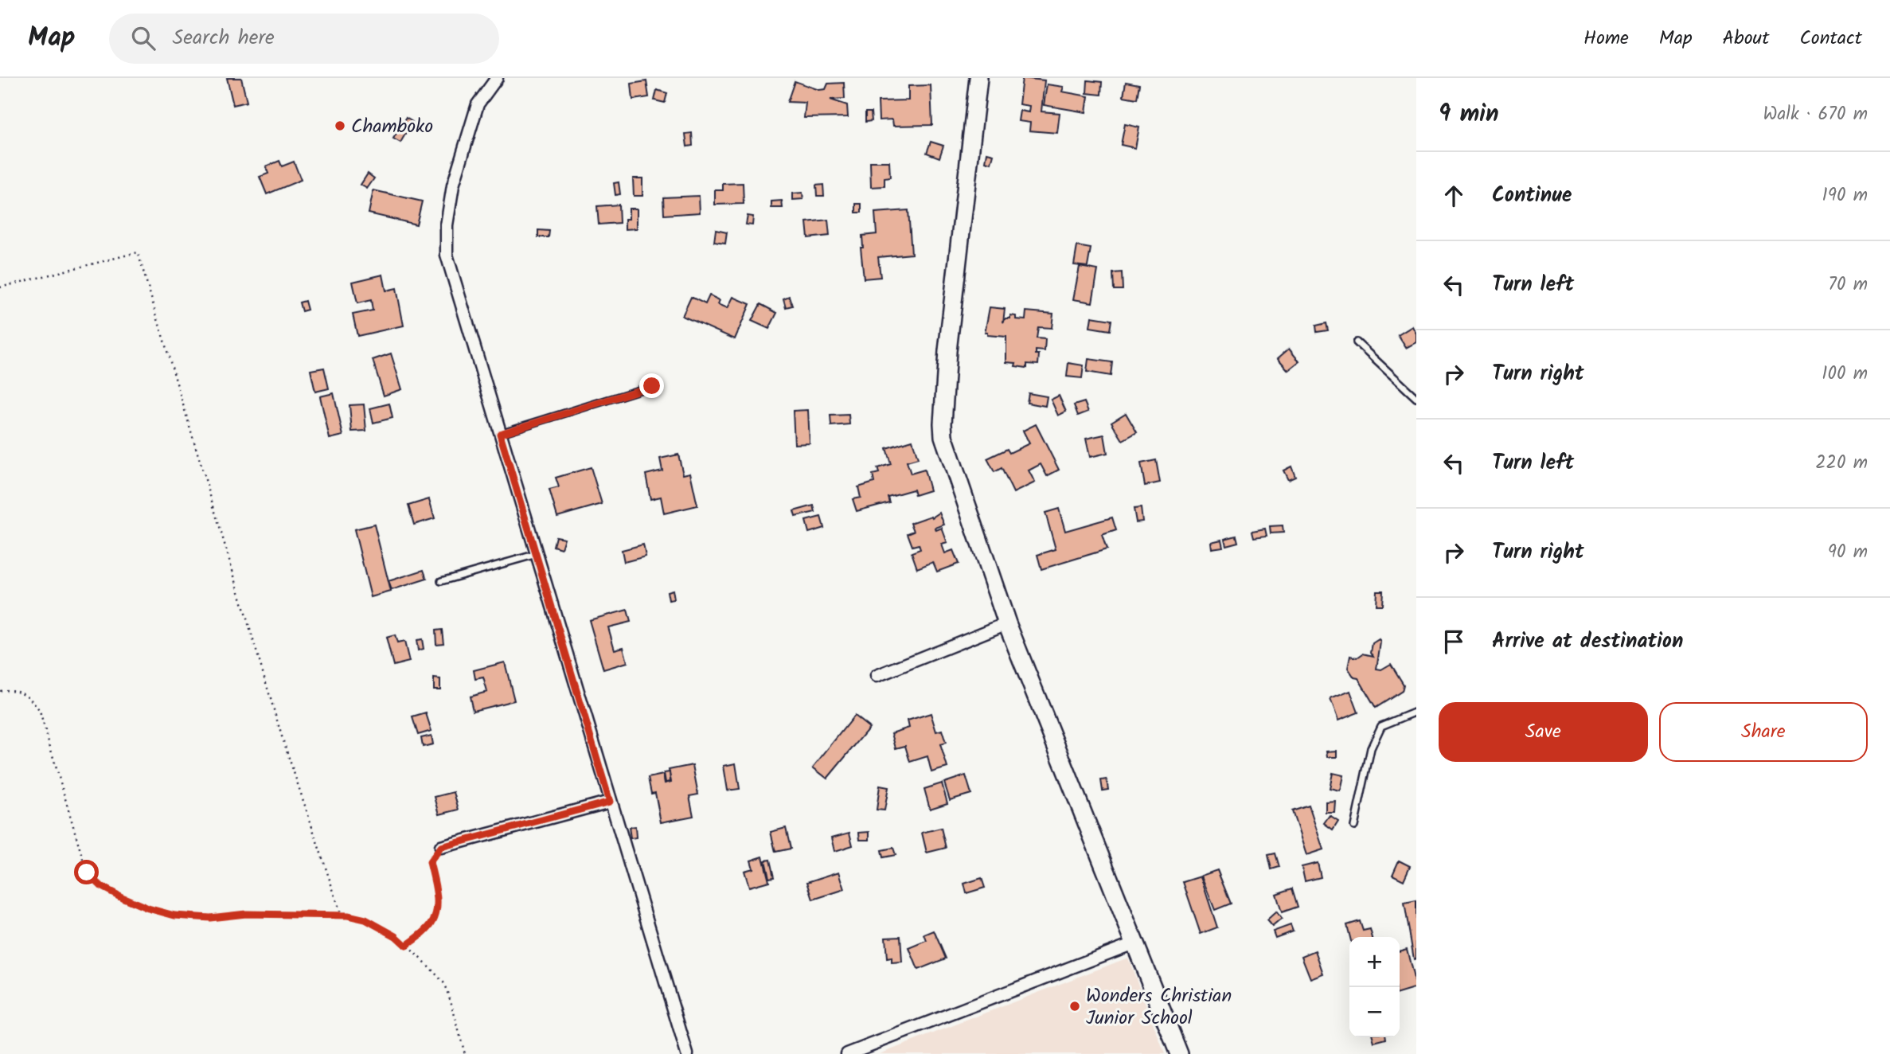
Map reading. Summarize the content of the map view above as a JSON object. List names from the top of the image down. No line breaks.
{"places":["Chamboko","Wonders Christian Junior School"],"page":{"header":"Map","search":"Search here","nav":["Home","Map","About","Contact"],"heading":["9 min","Walk · 670 m"],"list":[["Continue","190 m"],["Turn left","70 m"],["Turn right","100 m"],["Turn left","220 m"],["Turn right","90 m"],"Arrive at destination"],"buttons":["Save","Share"],"map_buttons":["+","−"]}}
